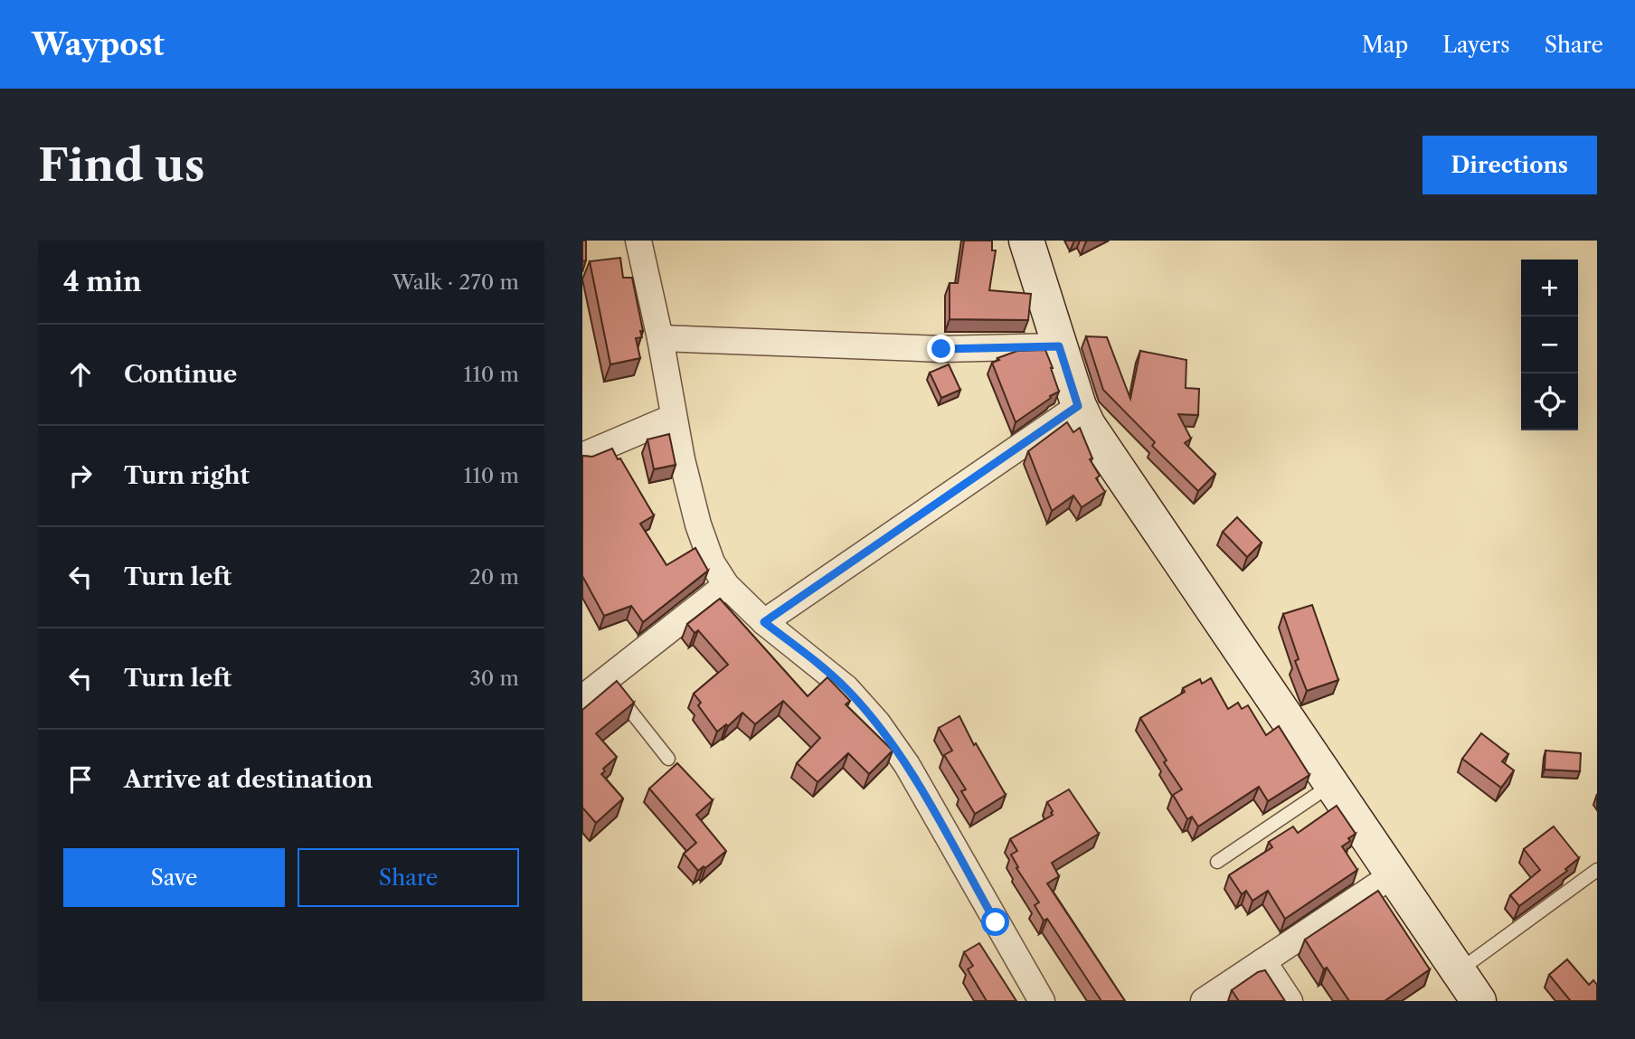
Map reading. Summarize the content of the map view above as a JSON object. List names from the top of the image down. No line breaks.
{"page":{"header":"Waypost","nav":["Map","Layers","Share"],"buttons":["Directions",["Save","Share"]],"title":"Find us","heading":["4 min","Walk · 270 m"],"map_buttons":["+","−"],"list":[["Continue","110 m"],["Turn right","110 m"],["Turn left","20 m"],["Turn left","30 m"],"Arrive at destination"]}}
